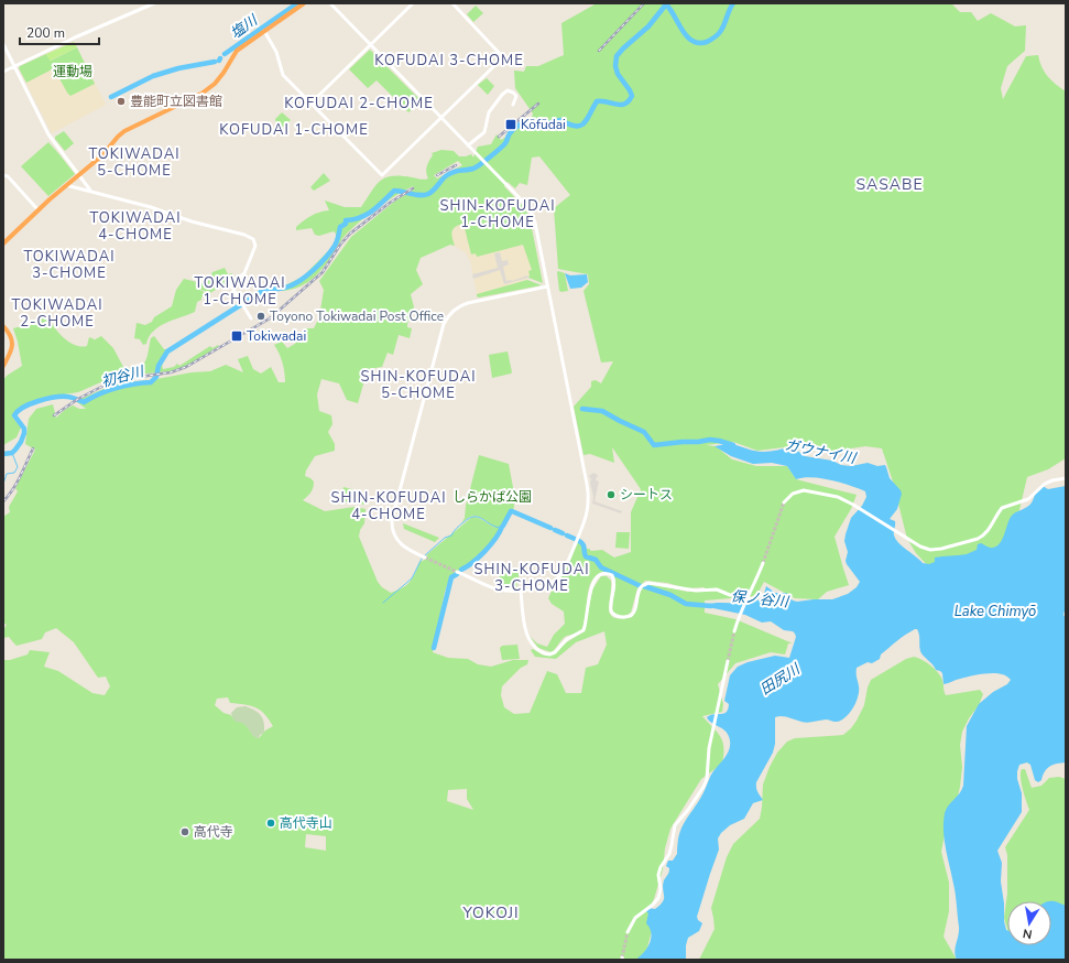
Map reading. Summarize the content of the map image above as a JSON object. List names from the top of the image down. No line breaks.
{"districts":["KOFUDAI 3-CHOME","KOFUDAI 2-CHOME","KOFUDAI 1-CHOME","TOKIWADAI 5-CHOME","SASABE","SHIN-KOFUDAI 1-CHOME","TOKIWADAI 4-CHOME","TOKIWADAI 3-CHOME","TOKIWADAI 1-CHOME","TOKIWADAI 2-CHOME","SHIN-KOFUDAI 5-CHOME","SHIN-KOFUDAI 4-CHOME","SHIN-KOFUDAI 3-CHOME","YOKOJI"],"water":["塩川","初谷川","ガウナイ川","保ノ谷川","Lake Chimyō","田尻川"],"parks":["運動場","しらかば公園"],"places":{"other":["豊能町立図書館","Toyono Tokiwadai Post Office","シートス","高代寺山","高代寺"],"transit":["Kōfūdai","Tokiwadai"]},"scale_bar":"200 m","north":"bottom"}
